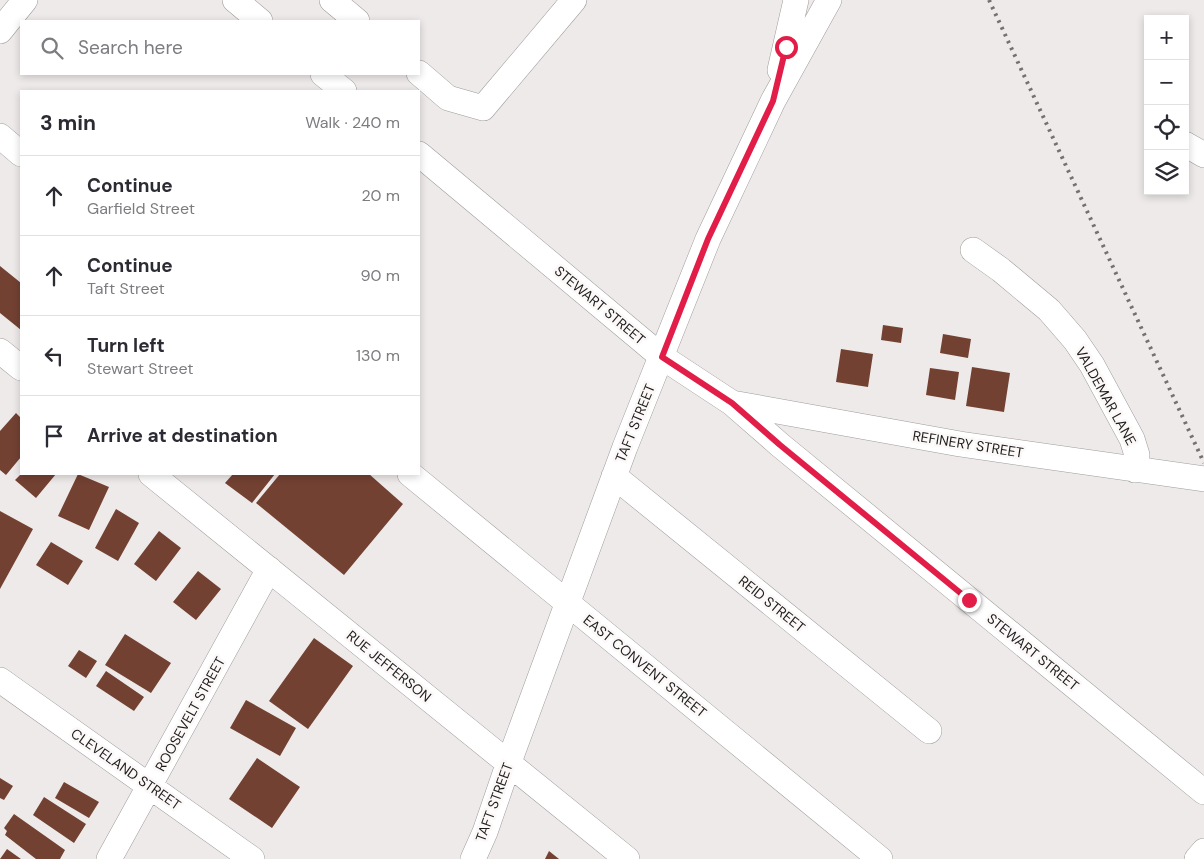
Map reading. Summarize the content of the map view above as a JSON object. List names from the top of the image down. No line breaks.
{"streets":{"street":["STEWART STREET","VALDEMAR LANE","TAFT STREET","REFINERY STREET","REID STREET","RUE JEFFERSON","EAST CONVENT STREET","ROOSEVELT STREET","CLEVELAND STREET"]},"crossings":[["STEWART STREET","TAFT STREET"],["STEWART STREET","REFINERY STREET"],["VALDEMAR LANE","REFINERY STREET"],["TAFT STREET","REID STREET"],["TAFT STREET","RUE JEFFERSON"],["TAFT STREET","EAST CONVENT STREET"],["RUE JEFFERSON","ROOSEVELT STREET"],["ROOSEVELT STREET","CLEVELAND STREET"]],"page":{"map_buttons":["+","−"],"search":"Search here","heading":["3 min","Walk · 240 m"],"list":[["Continue","Garfield Street","20 m"],["Continue","Taft Street","90 m"],["Turn left","Stewart Street","130 m"],"Arrive at destination"]}}
